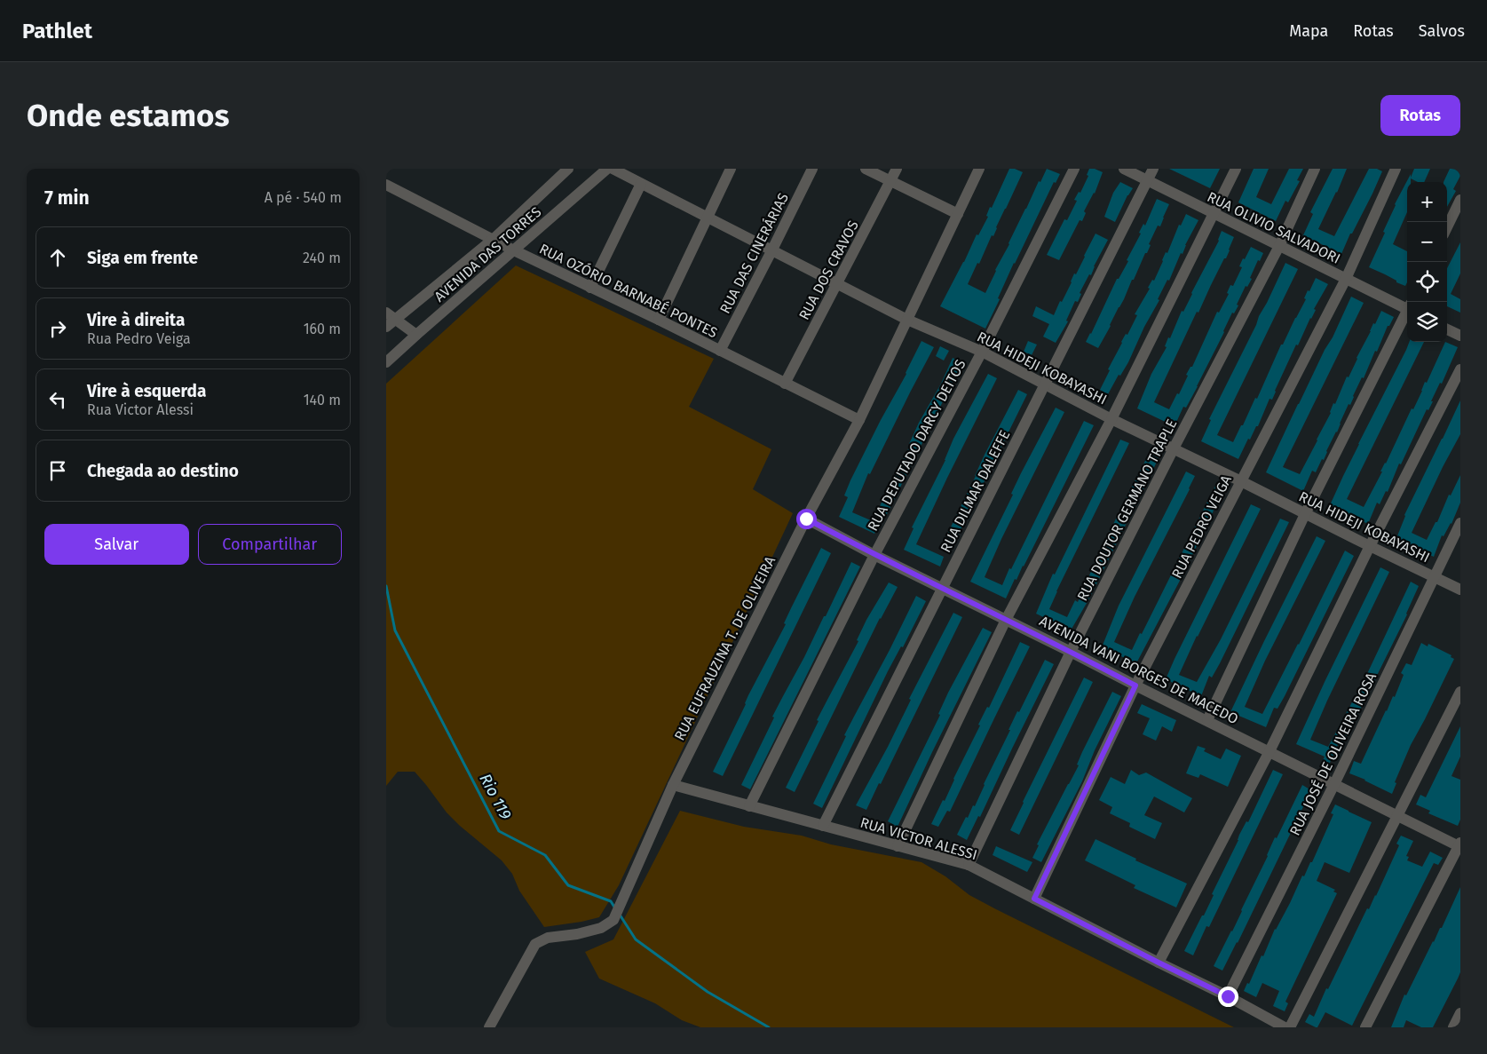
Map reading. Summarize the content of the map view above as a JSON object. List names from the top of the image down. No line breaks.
{"streets":{"street":["RUA OLIVIO SALVADORI","RUA DAS CINERÁRIAS","AVENIDA DAS TORRES","RUA DOS CRAVOS","RUA OZÓRIO BARNABÉ PONTES","RUA HIDEJI KOBAYASHI","RUA DEPUTADO DARCY DEITOS","RUA DILMAR DALEFFE","RUA DOUTOR GERMANO TRAPLE","RUA PEDRO VEIGA","RUA EUFRAUZINA T. DE OLIVEIRA","AVENIDA VANI BORGES DE MACEDO","RUA JOSÉ DE OLIVEIRA ROSA","RUA VICTOR ALESSI"]},"crossings":[["RUA OLIVIO SALVADORI","RUA DILMAR DALEFFE"],["RUA OLIVIO SALVADORI","RUA DOUTOR GERMANO TRAPLE"],["RUA OLIVIO SALVADORI","RUA PEDRO VEIGA"],["RUA DAS CINERÁRIAS","RUA OZÓRIO BARNABÉ PONTES"],["RUA DAS CINERÁRIAS","RUA HIDEJI KOBAYASHI"],["AVENIDA DAS TORRES","RUA OZÓRIO BARNABÉ PONTES"],["RUA DOS CRAVOS","RUA OZÓRIO BARNABÉ PONTES"],["RUA DOS CRAVOS","RUA HIDEJI KOBAYASHI"],["RUA OZÓRIO BARNABÉ PONTES","RUA EUFRAUZINA T. DE OLIVEIRA"],["RUA HIDEJI KOBAYASHI","RUA DEPUTADO DARCY DEITOS"],["RUA HIDEJI KOBAYASHI","RUA DILMAR DALEFFE"],["RUA HIDEJI KOBAYASHI","RUA DOUTOR GERMANO TRAPLE"],["RUA HIDEJI KOBAYASHI","RUA PEDRO VEIGA"],["RUA HIDEJI KOBAYASHI","RUA EUFRAUZINA T. DE OLIVEIRA"],["RUA HIDEJI KOBAYASHI","RUA JOSÉ DE OLIVEIRA ROSA"],["RUA DEPUTADO DARCY DEITOS","AVENIDA VANI BORGES DE MACEDO"],["RUA DEPUTADO DARCY DEITOS","RUA VICTOR ALESSI"],["RUA DILMAR DALEFFE","AVENIDA VANI BORGES DE MACEDO"],["RUA DILMAR DALEFFE","RUA VICTOR ALESSI"],["RUA DOUTOR GERMANO TRAPLE","AVENIDA VANI BORGES DE MACEDO"],["RUA DOUTOR GERMANO TRAPLE","RUA VICTOR ALESSI"],["RUA PEDRO VEIGA","AVENIDA VANI BORGES DE MACEDO"],["RUA PEDRO VEIGA","RUA VICTOR ALESSI"],["RUA EUFRAUZINA T. DE OLIVEIRA","AVENIDA VANI BORGES DE MACEDO"],["RUA EUFRAUZINA T. DE OLIVEIRA","RUA VICTOR ALESSI"],["AVENIDA VANI BORGES DE MACEDO","RUA JOSÉ DE OLIVEIRA ROSA"],["RUA JOSÉ DE OLIVEIRA ROSA","RUA VICTOR ALESSI"]],"water":["Rio 119"],"page":{"header":"Pathlet","nav":["Mapa","Rotas","Salvos"],"buttons":["Rotas",["Salvar","Compartilhar"]],"title":"Onde estamos","heading":["7 min","A pé · 540 m"],"map_buttons":["+","−"],"list":[["Siga em frente","240 m"],["Vire à direita","Rua Pedro Veiga","160 m"],["Vire à esquerda","Rua Victor Alessi","140 m"],"Chegada ao destino"]}}
